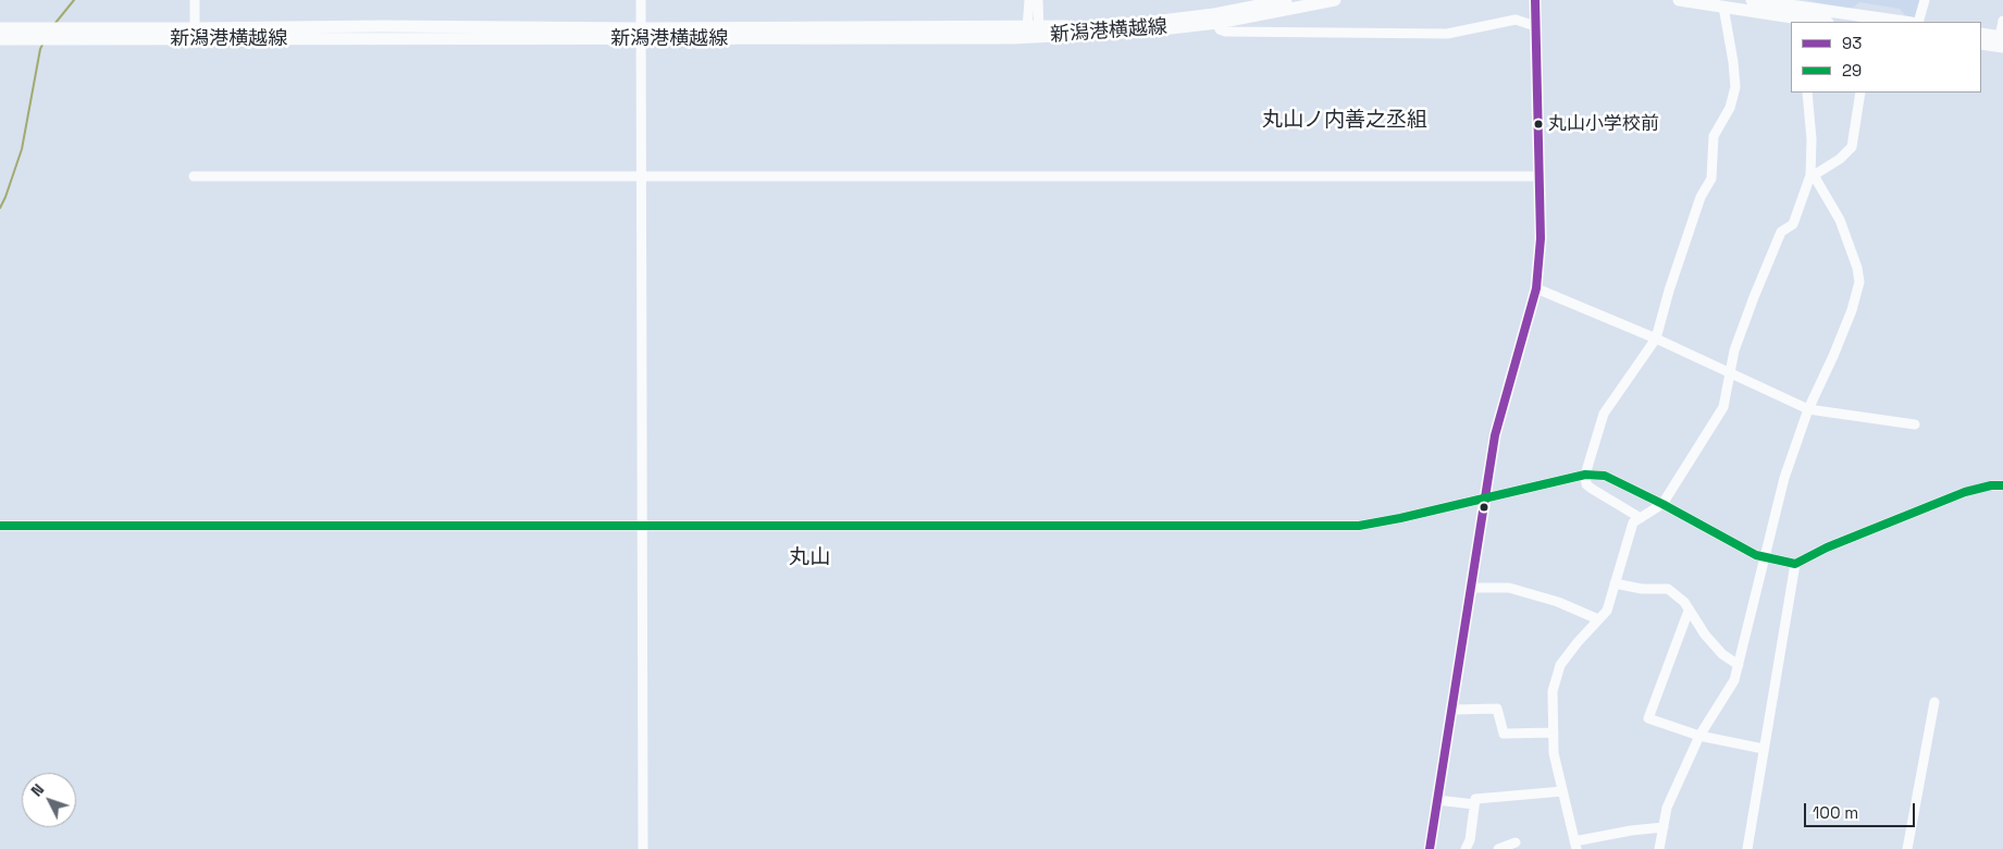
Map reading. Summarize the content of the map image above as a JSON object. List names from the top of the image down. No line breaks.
{"streets":{"main road":["新潟港横越線"]},"districts":["丸山ノ内善之丞組","丸山"],"places":["丸山小学校前"],"lines":["transit line 93","transit line 29"],"legend":["93","29"],"scale_bar":"100 m","north":"top left"}
